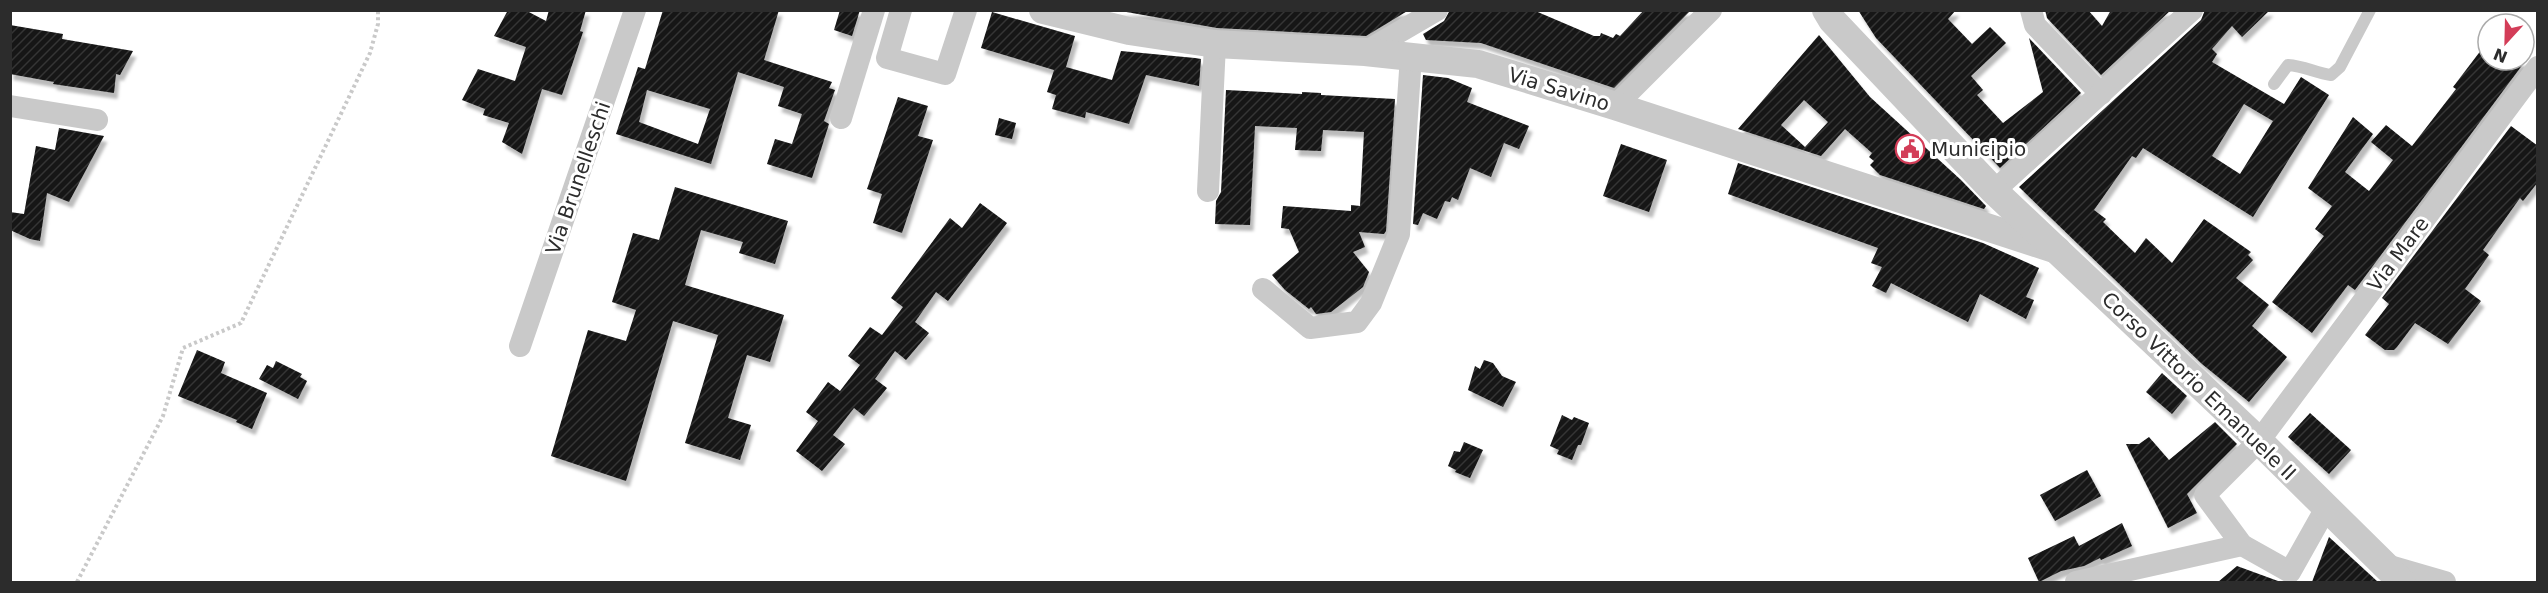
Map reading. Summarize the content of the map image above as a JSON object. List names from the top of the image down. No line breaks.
{"streets":{"street":["Via Savino","Via Brunelleschi","Via Mare","Corso Vittorio Emanuele II"]},"crossings":[["Via Savino","Corso Vittorio Emanuele II"],["Via Mare","Corso Vittorio Emanuele II"]],"places":{"public building":["Municipio"]},"north":"bottom"}
